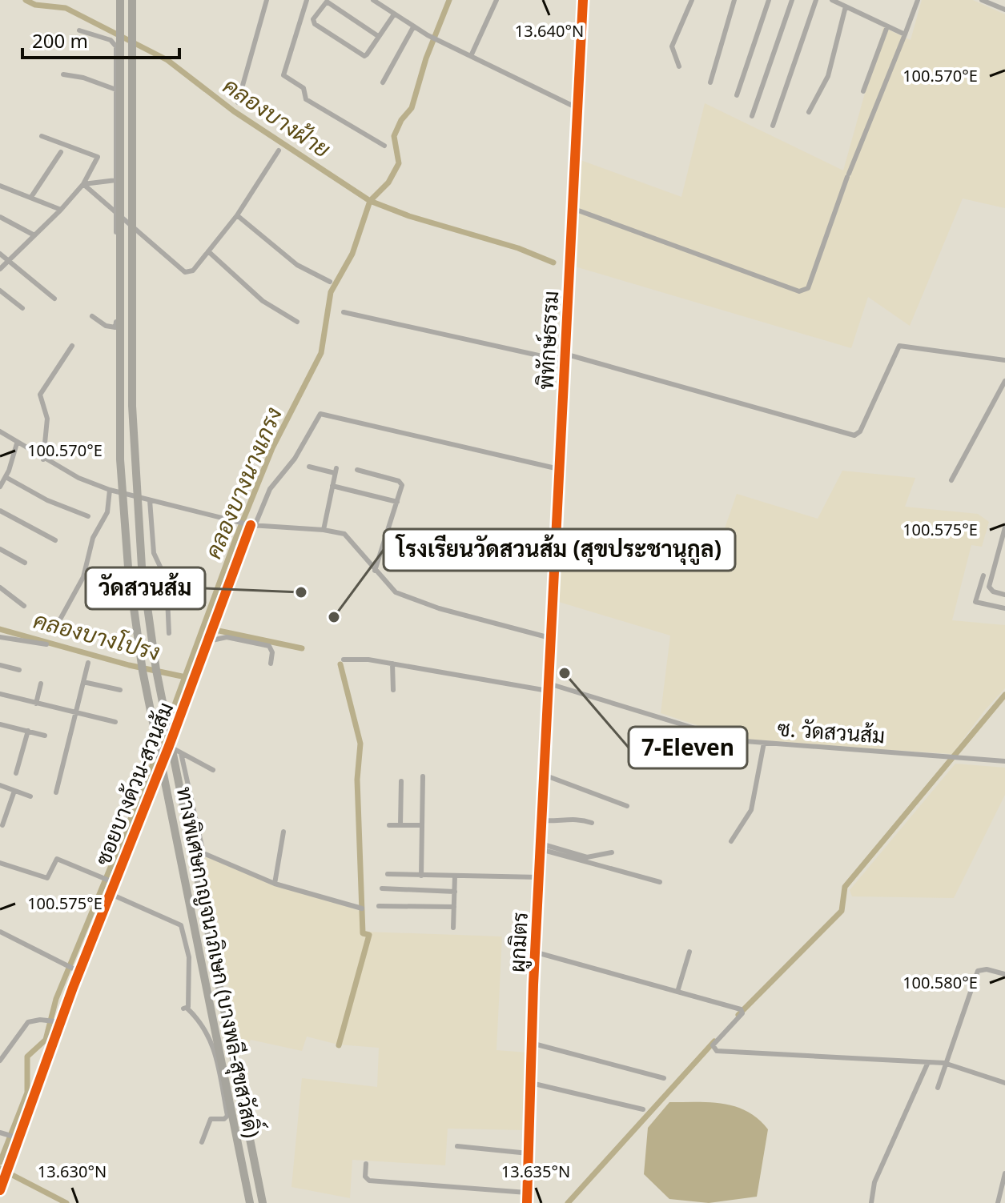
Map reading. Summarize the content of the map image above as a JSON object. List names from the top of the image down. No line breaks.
{"streets":{"highway":["ทางพิเศษกาญจนาภิเษก (บางพลี-สุขสวัสดิ์)"],"street":["พิทักษ์ธรรม","ซ. วัดสวนส้ม","ซอยบางด้วน-สวนส้ม","ผูกมิตร"]},"crossings":[["พิทักษ์ธรรม","ซ. วัดสวนส้ม"],["พิทักษ์ธรรม","ซอยบางด้วน-สวนส้ม"],["พิทักษ์ธรรม","ผูกมิตร"],["ซ. วัดสวนส้ม","ผูกมิตร"]],"water":["คลองบางฝ้าย","คลองบางนางเกรง","คลองบางโปรง"],"places":["วัดสวนส้ม","โรงเรียนวัดสวนส้ม (สุขประชานุกูล)","7-Eleven"],"scale_bar":"200 m","coordinates":["13.640°N","100.570°E","100.575°E","100.580°E","13.630°N","13.635°N"]}
